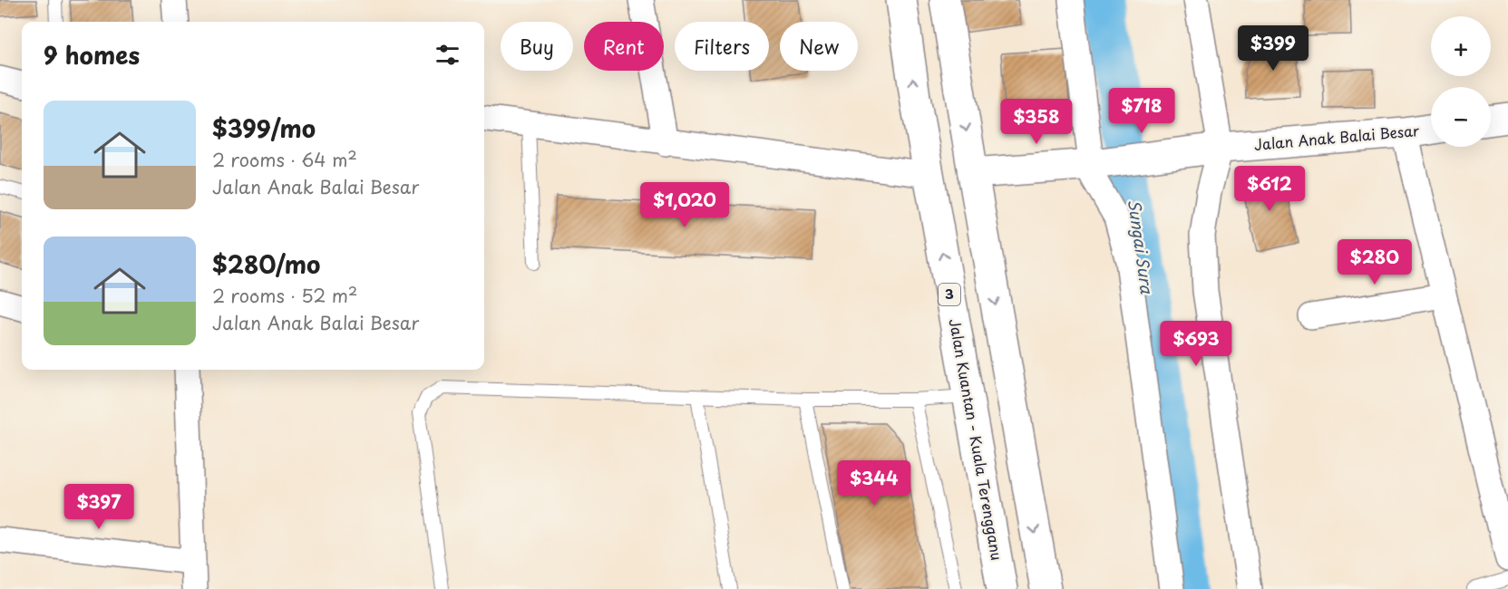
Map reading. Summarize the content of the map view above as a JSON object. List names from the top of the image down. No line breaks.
{"streets":{"main road":["Jalan Anak Balai Besar","3","Jalan Kuantan - Kuala Terengganu"]},"water":["Sungai Sura"],"page":{"map_buttons":["+","−"],"chip":["Buy","Rent","Filters","New"],"heading":"9 homes","price":["$399","$718","$358","$612","$1,020","$280","$693","$344","$397"],"list":[{"name":"$399/mo","note":"2 rooms · 64 m² · Jalan Anak Balai Besar"},{"name":"$280/mo","note":"2 rooms · 52 m² · Jalan Anak Balai Besar"}]}}
